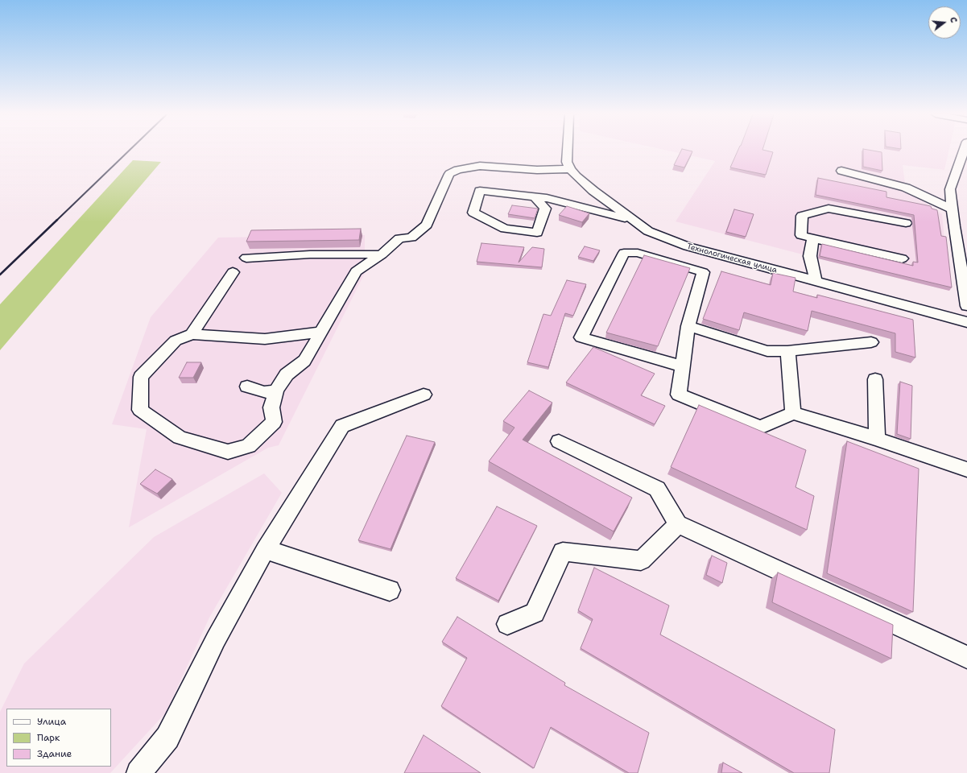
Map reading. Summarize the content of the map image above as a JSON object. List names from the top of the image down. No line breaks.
{"streets":{"street":["Технологическая улица"]},"legend":["Улица","Парк","Здание"],"north":"right"}
